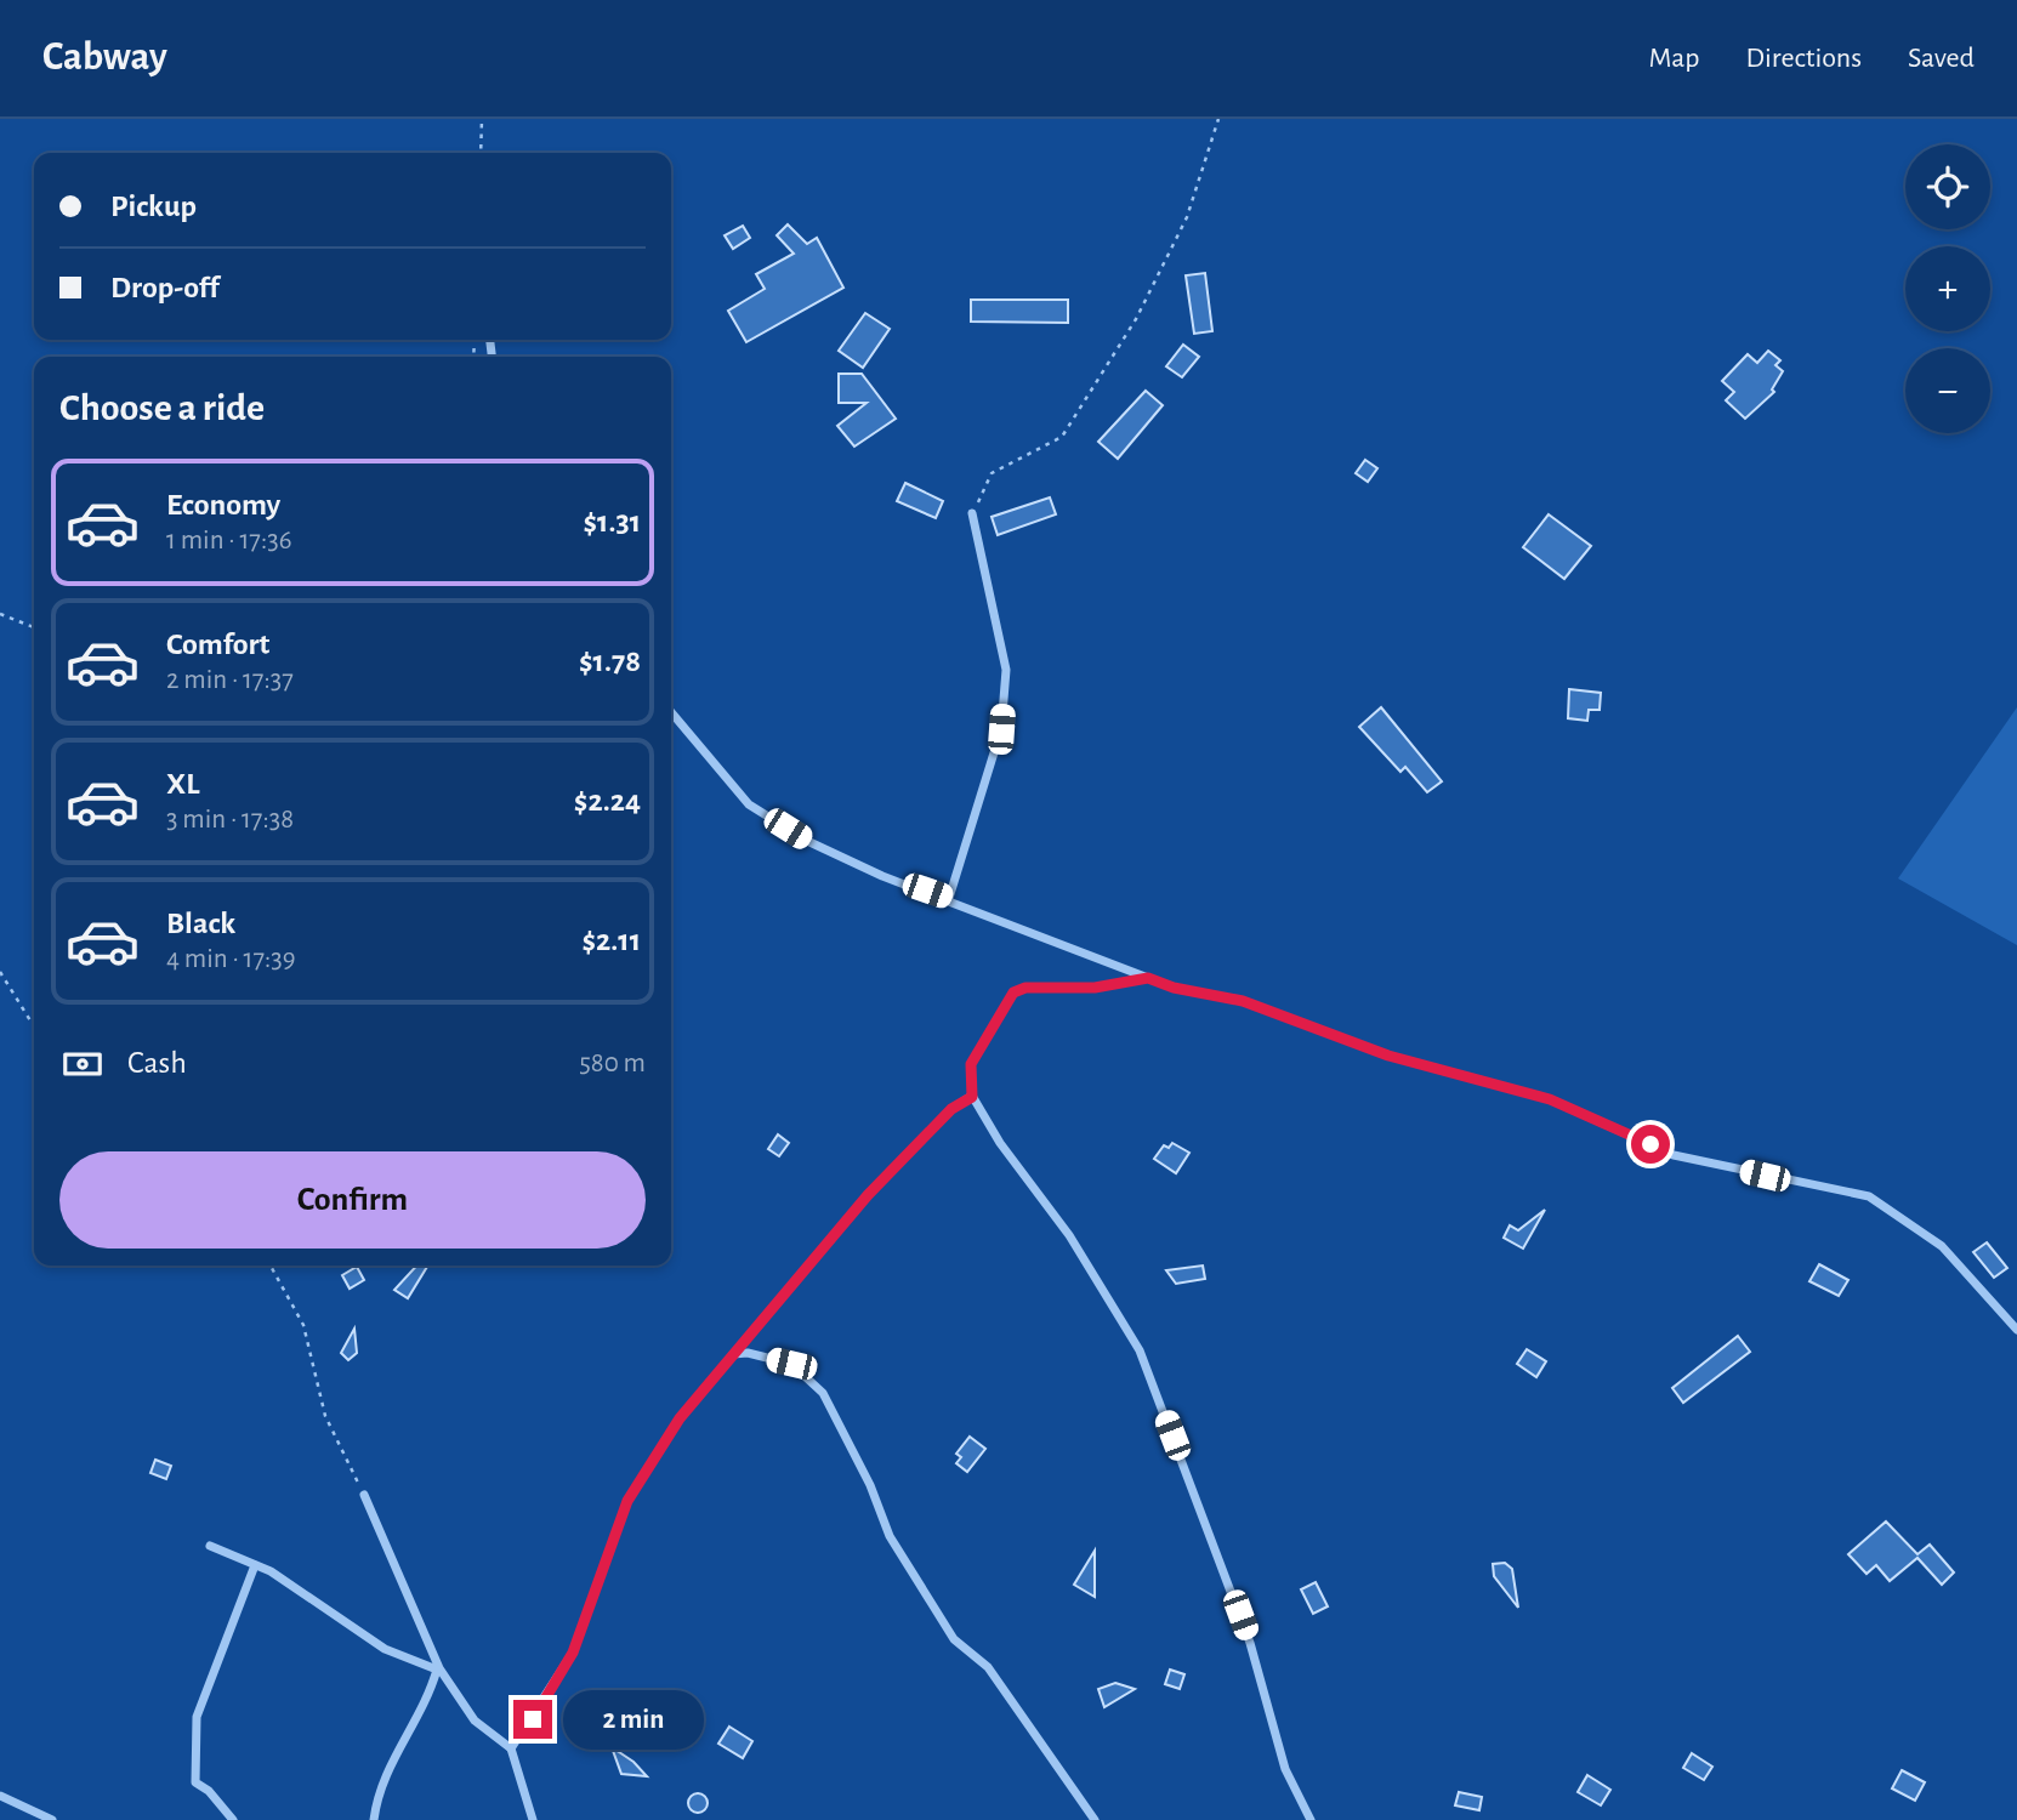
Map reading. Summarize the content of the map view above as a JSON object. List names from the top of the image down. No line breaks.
{"page":{"header":"Cabway","nav":["Map","Directions","Saved"],"map_buttons":["+","−"],"banner":["Pickup","Drop-off"],"heading":"Choose a ride","list":[{"name":"Economy","note":"1 min · 17:36","value":"$1.31"},{"name":"Comfort","note":"2 min · 17:37","value":"$1.78"},{"name":"XL","note":"3 min · 17:38","value":"$2.24"},{"name":"Black","note":"4 min · 17:39","value":"$2.11"}],"pay":["Cash","580 m"],"buttons":"Confirm","bubble":"2 min"}}
